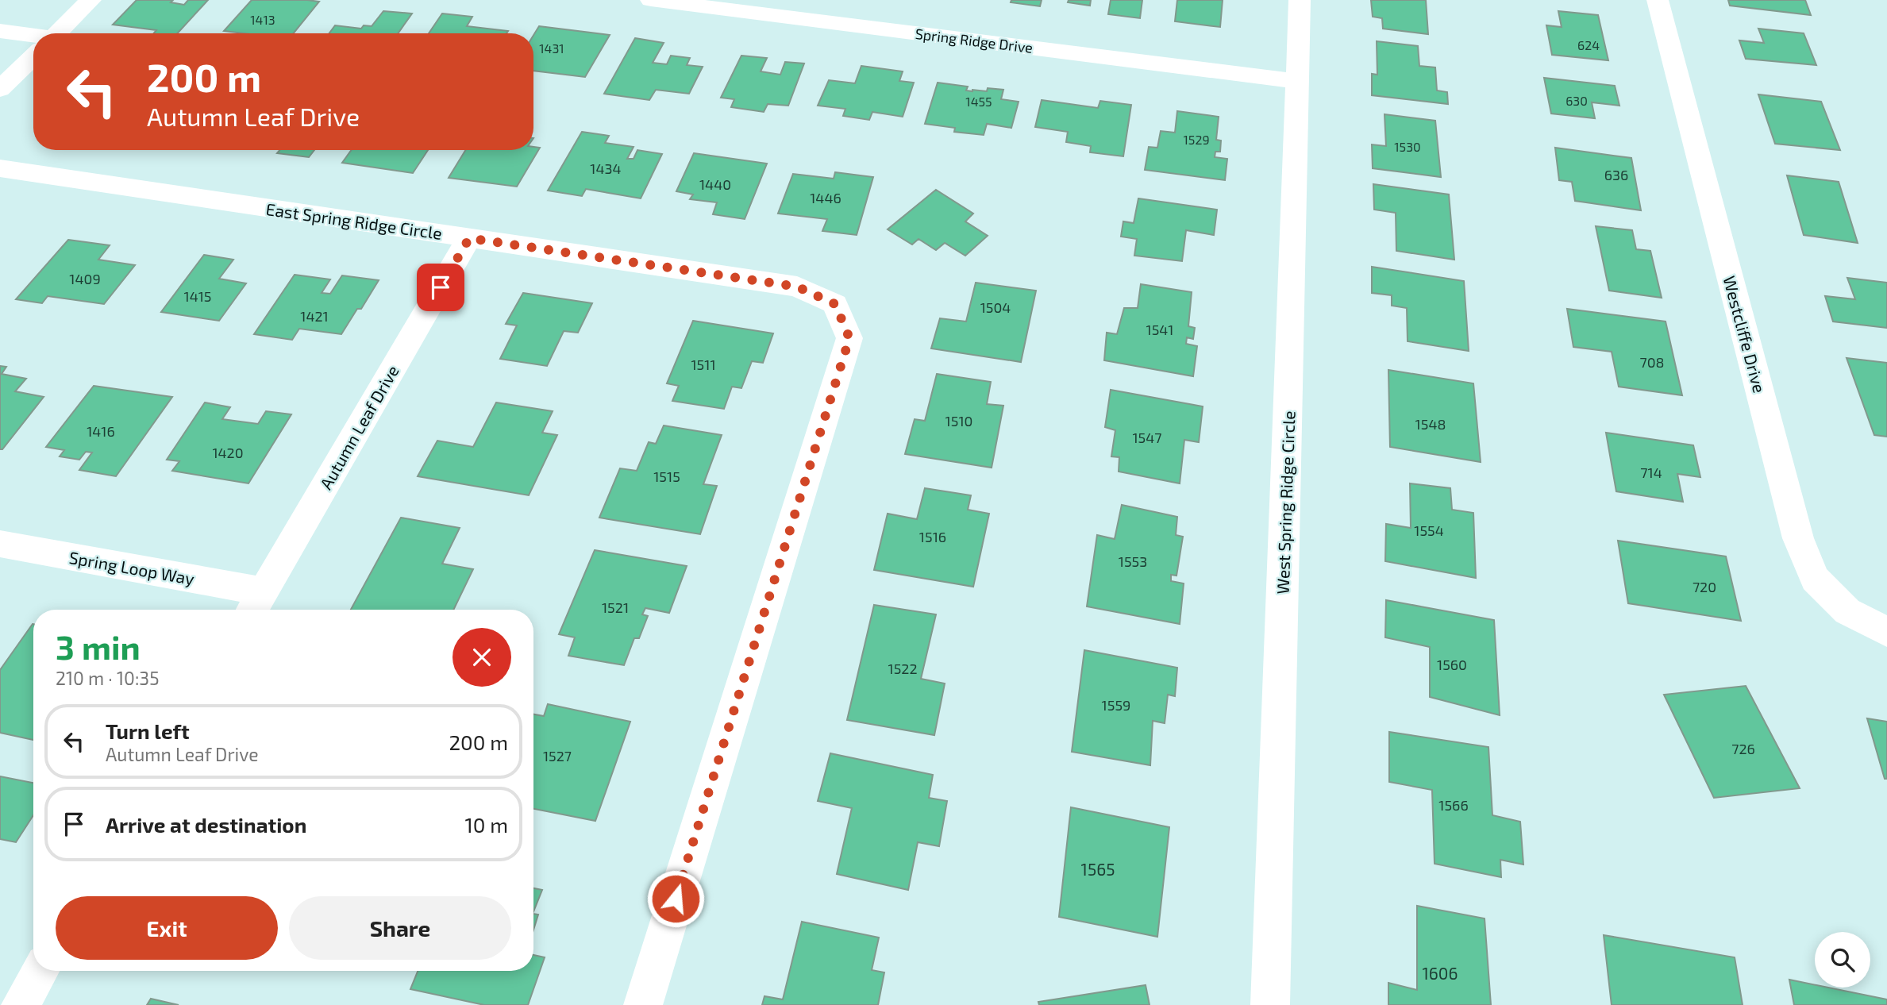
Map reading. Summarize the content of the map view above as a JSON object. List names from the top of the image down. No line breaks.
{"streets":{"street":["Spring Ridge Drive","East Spring Ridge Circle","Westcliffe Drive","Autumn Leaf Drive","West Spring Ridge Circle","Spring Loop Way"]},"crossings":[["Spring Ridge Drive","West Spring Ridge Circle"],["East Spring Ridge Circle","Autumn Leaf Drive"],["Autumn Leaf Drive","Spring Loop Way"]],"house_numbers":["1413","624","1431","630","1455","1529","1530","1434","636","1440","1446","1409","1415","1504","1421","1541","708","1511","1510","1548","1416","1547","1420","714","1515","1554","1516","1553","720","1521","1560","1522","1559","726","1527","1566","1565","1606"],"page":{"turn":["200 m","Autumn Leaf Drive"],"heading":["3 min","210 m · 10:35"],"list":[{"name":"Turn left","note":"Autumn Leaf Drive","value":"200 m"},{"name":"Arrive at destination","value":"10 m"}],"buttons":["Exit","Share"]}}
